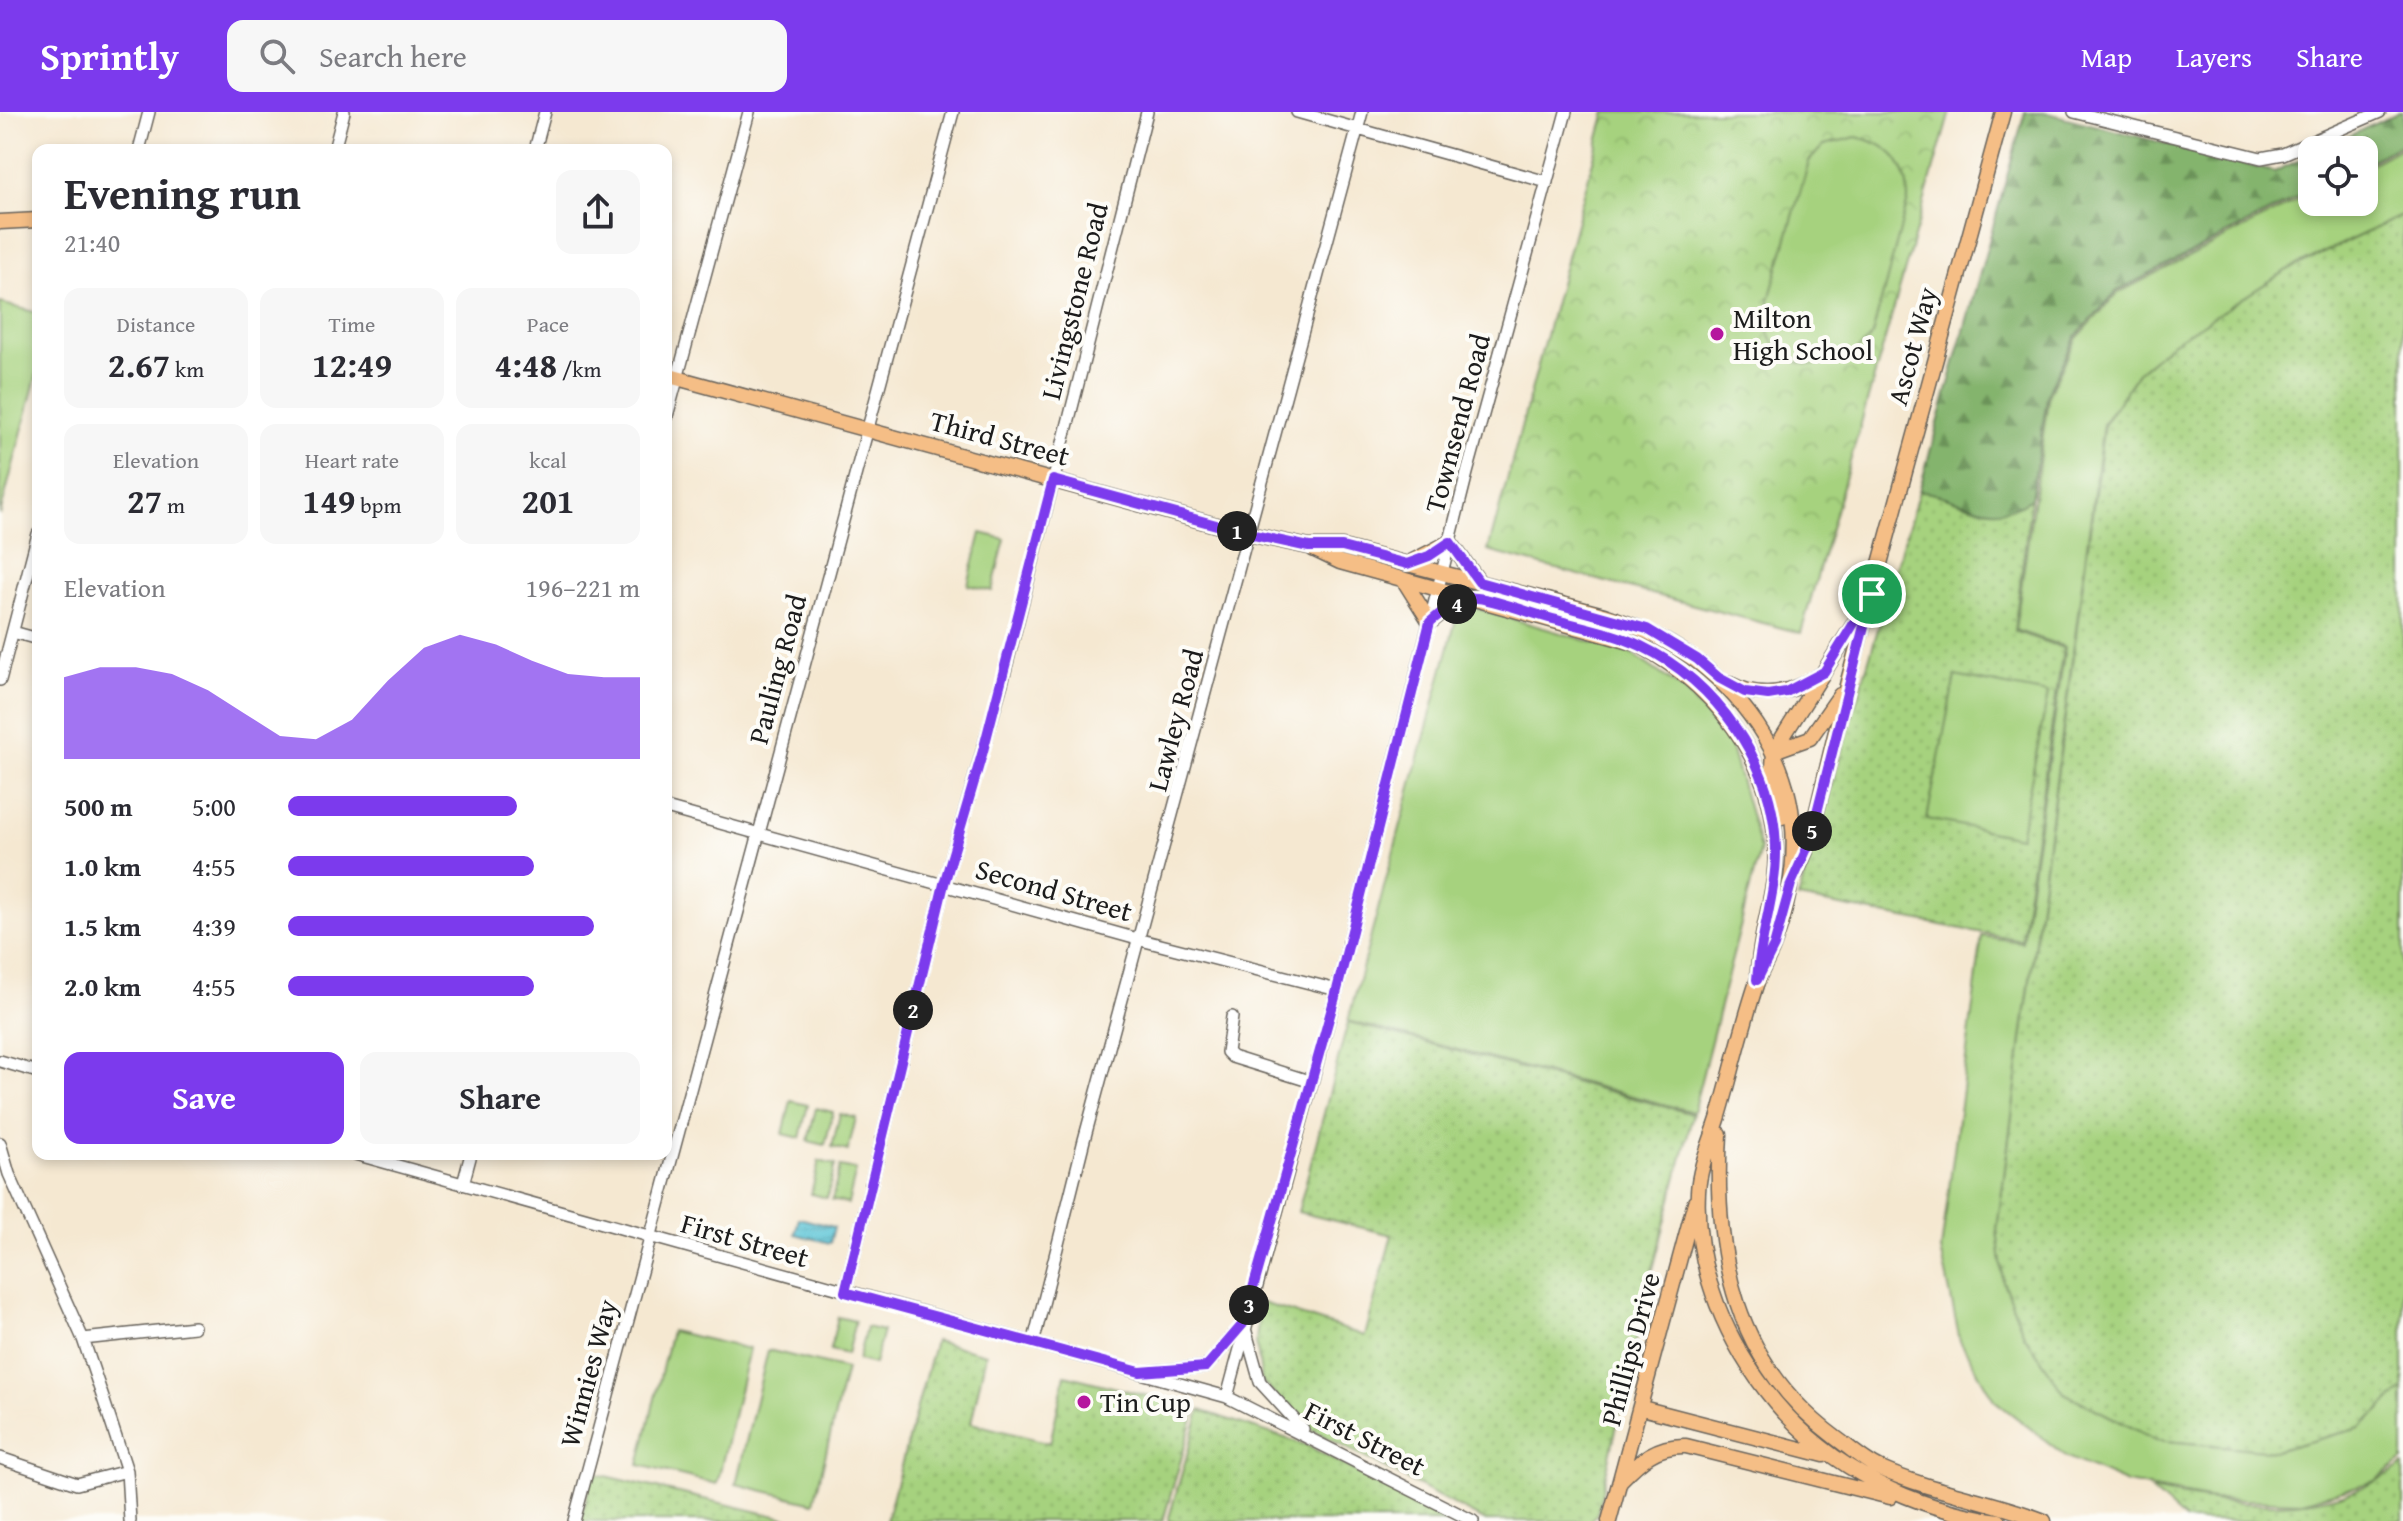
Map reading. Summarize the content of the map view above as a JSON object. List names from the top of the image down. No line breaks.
{"streets":{"main road":["Ascot Way","Third Street","Phillips Drive"],"street":["Livingstone Road","Townsend Road","Pauling Road","Lawley Road","Second Street","First Street","Winnies Way"]},"crossings":[["Livingstone Road","Third Street"],["Livingstone Road","Second Street"],["Livingstone Road","First Street"],["Townsend Road","Third Street"],["Townsend Road","Second Street"],["Townsend Road","First Street"],["Third Street","Pauling Road"],["Third Street","Lawley Road"],["Pauling Road","Second Street"],["Pauling Road","First Street"],["Pauling Road","Winnies Way"],["Lawley Road","Second Street"],["Lawley Road","First Street"],["First Street","Winnies Way"]],"places":["Milton High School","Tin Cup"],"page":{"header":"Sprintly","search":"Search here","nav":["Map","Layers","Share"],"heading":["Evening run","21:40"],"stats":[["Distance","2.67 km"],["Time","12:49"],["Pace","4:48 /km"],["Elevation","27 m"],["Heart rate","149 bpm"],["kcal","201"]],"pins":["1","4","5","2","3"],"chart":["Elevation","196–221 m"],"list":[{"name":"500 m","note":"5:00"},{"name":"1.0 km","note":"4:55"},{"name":"1.5 km","note":"4:39"},{"name":"2.0 km","note":"4:55"}],"buttons":["Save","Share"]}}
